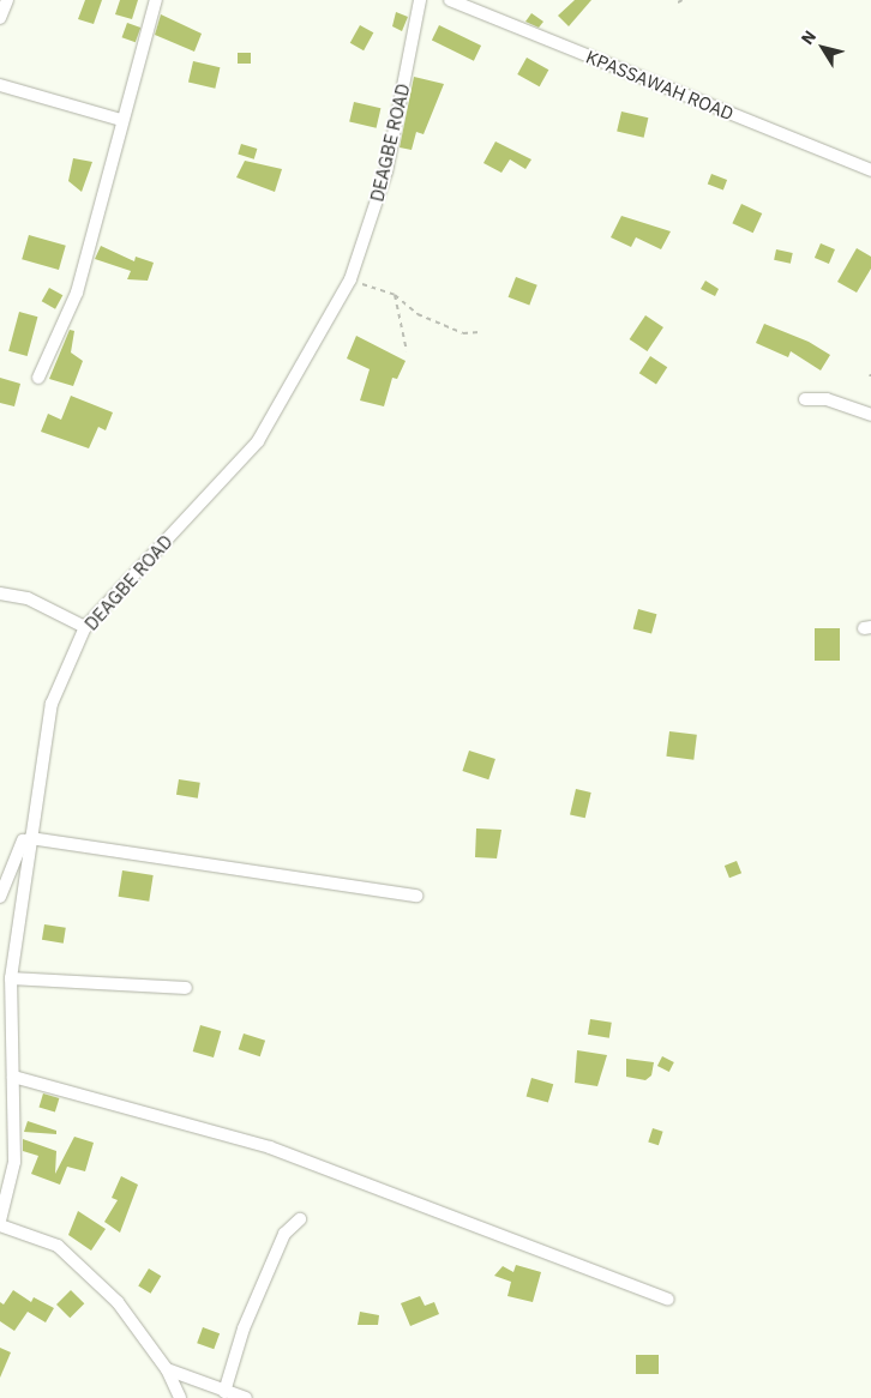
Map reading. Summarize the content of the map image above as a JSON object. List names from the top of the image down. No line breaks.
{"streets":{"street":["KPASSAWAH ROAD","DEAGBE ROAD"]},"north":"top left"}
